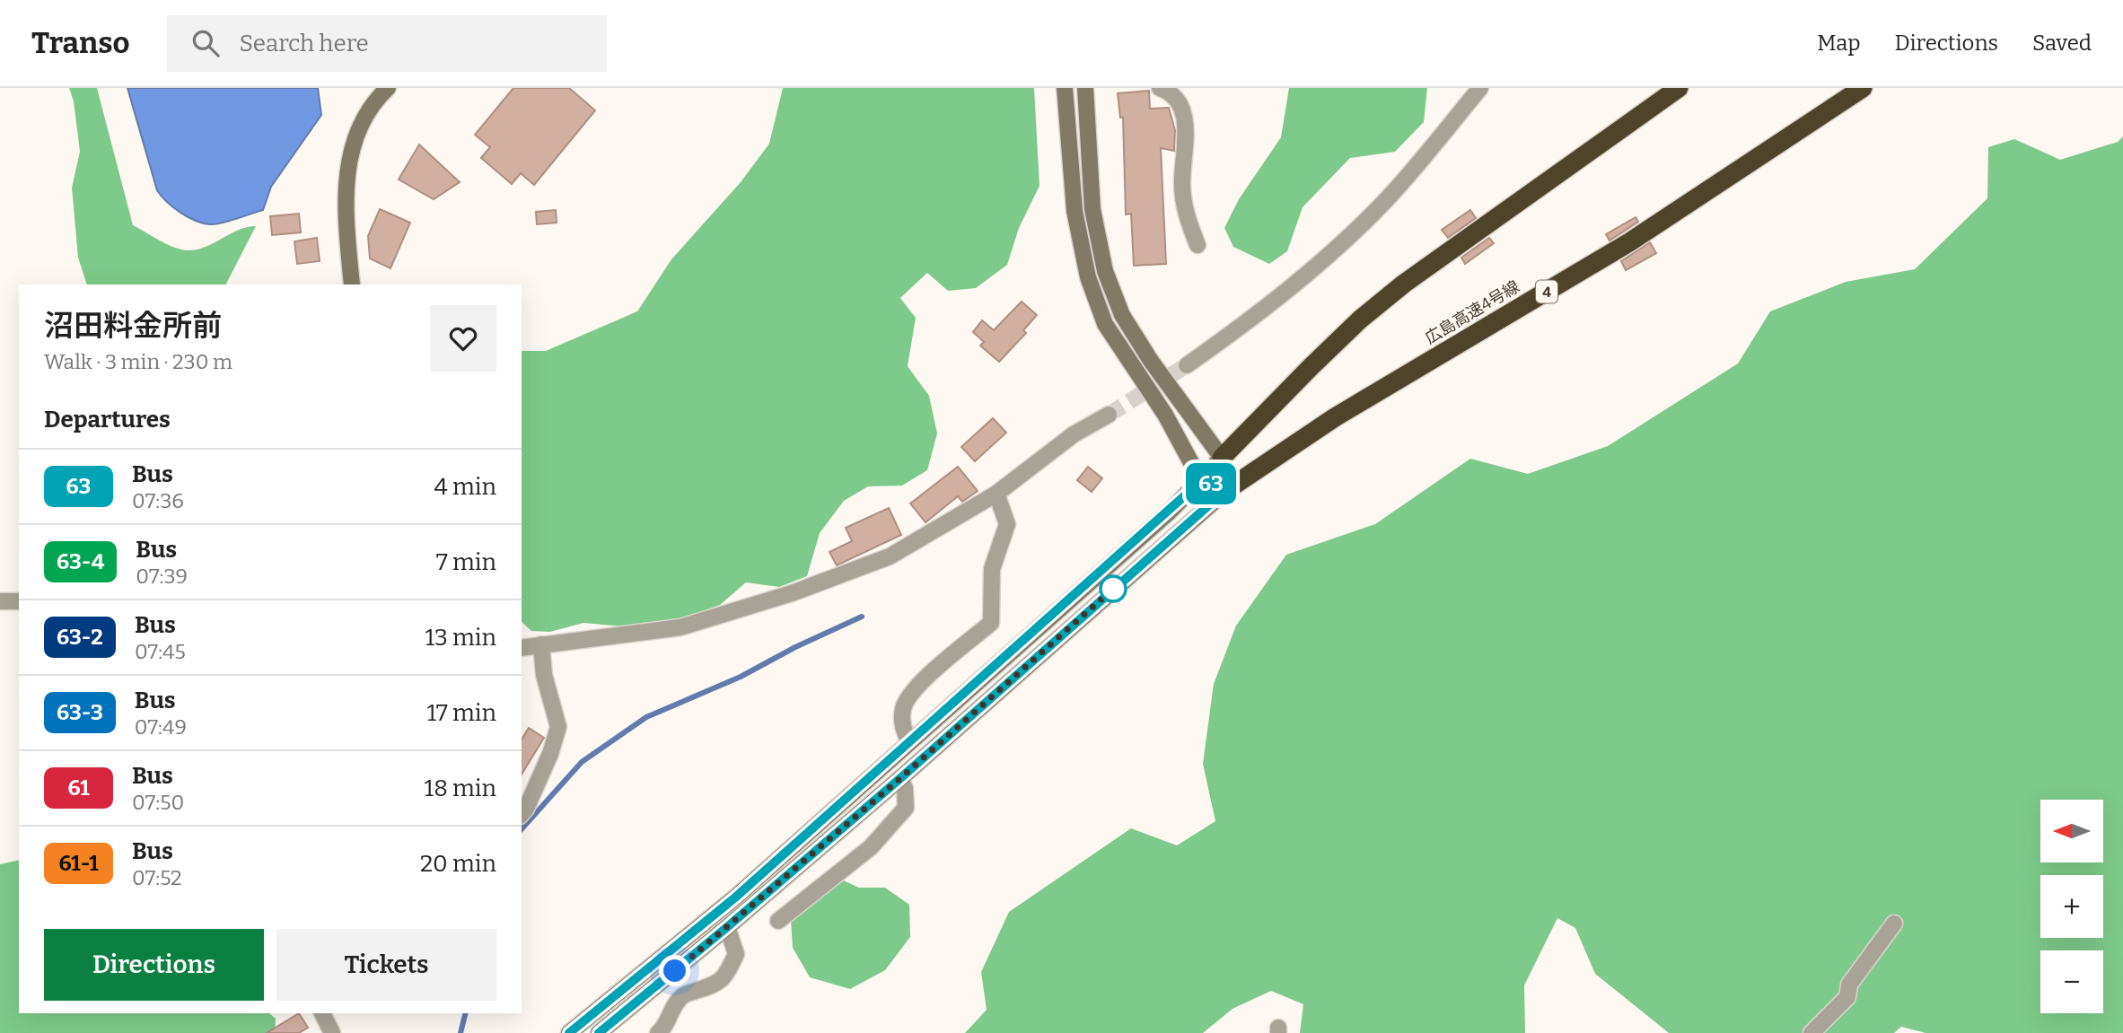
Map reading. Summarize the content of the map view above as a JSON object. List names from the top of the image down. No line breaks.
{"streets":{"highway":["4","広島高速4号線"]},"lines":["bus line 63"],"north":"left","page":{"header":"Transo","search":"Search here","nav":["Map","Directions","Saved"],"on_map":"63","heading":[["沼田料金所前","Walk · 3 min · 230 m"],"Departures"],"list":[{"mark":"63","name":"Bus","note":"07:36","value":"4 min"},{"mark":"63-4","name":"Bus","note":"07:39","value":"7 min"},{"mark":"63-2","name":"Bus","note":"07:45","value":"13 min"},{"mark":"63-3","name":"Bus","note":"07:49","value":"17 min"},{"mark":"61","name":"Bus","note":"07:50","value":"18 min"},{"mark":"61-1","name":"Bus","note":"07:52","value":"20 min"}],"map_buttons":["+","−"],"buttons":["Directions","Tickets"]}}
